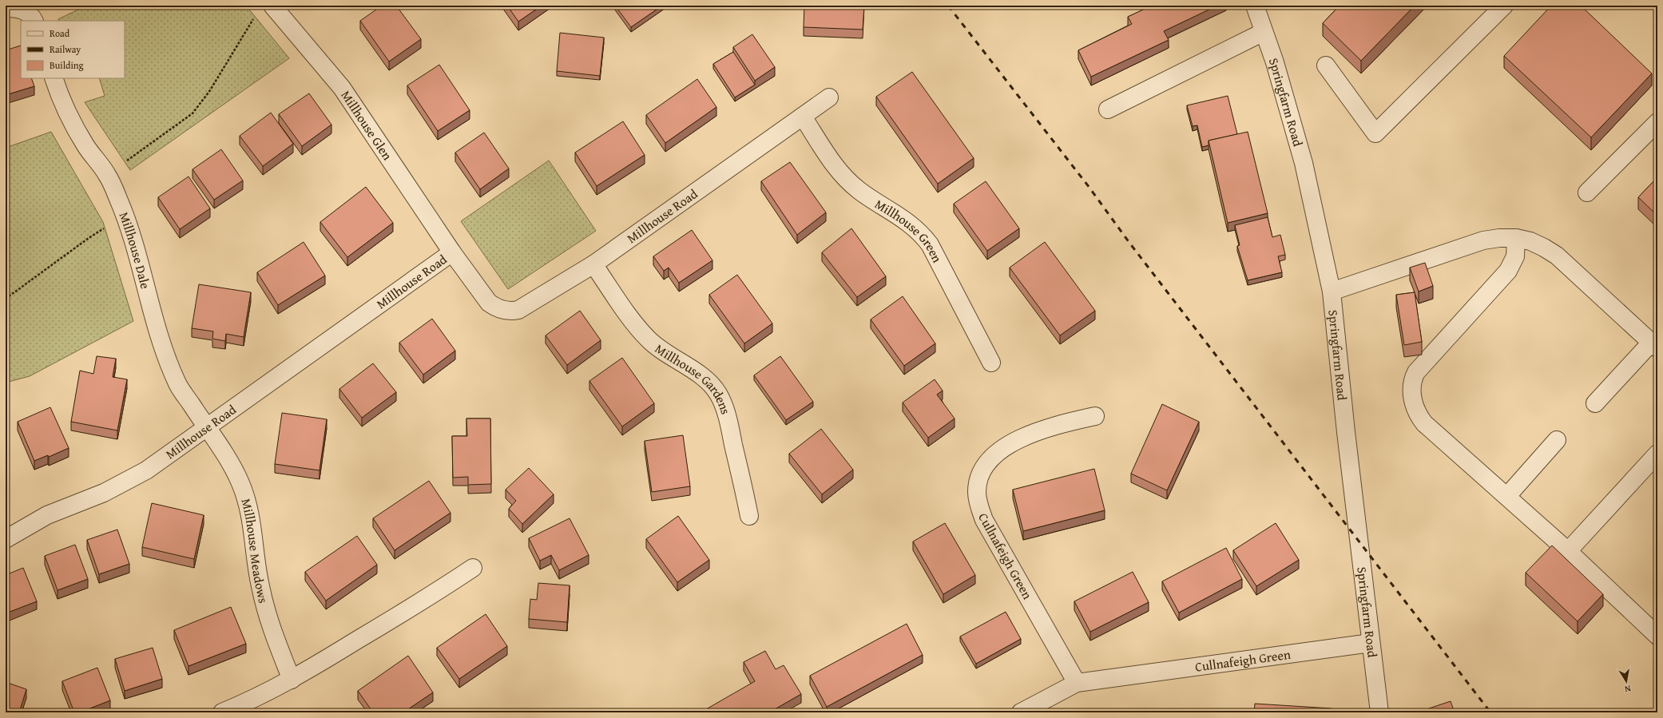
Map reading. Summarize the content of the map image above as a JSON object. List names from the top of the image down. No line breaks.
{"streets":{"street":["Springfarm Road","Millhouse Glen","Millhouse Road","Millhouse Green","Millhouse Dale","Millhouse Gardens","Millhouse Meadows","Cullnafeigh Green"]},"crossings":[["Springfarm Road","Cullnafeigh Green"],["Millhouse Glen","Millhouse Road"],["Millhouse Road","Millhouse Green"],["Millhouse Road","Millhouse Dale"],["Millhouse Road","Millhouse Gardens"],["Millhouse Road","Millhouse Meadows"],["Millhouse Dale","Millhouse Meadows"]],"legend":["Road","Railway","Building"],"north":"bottom"}
